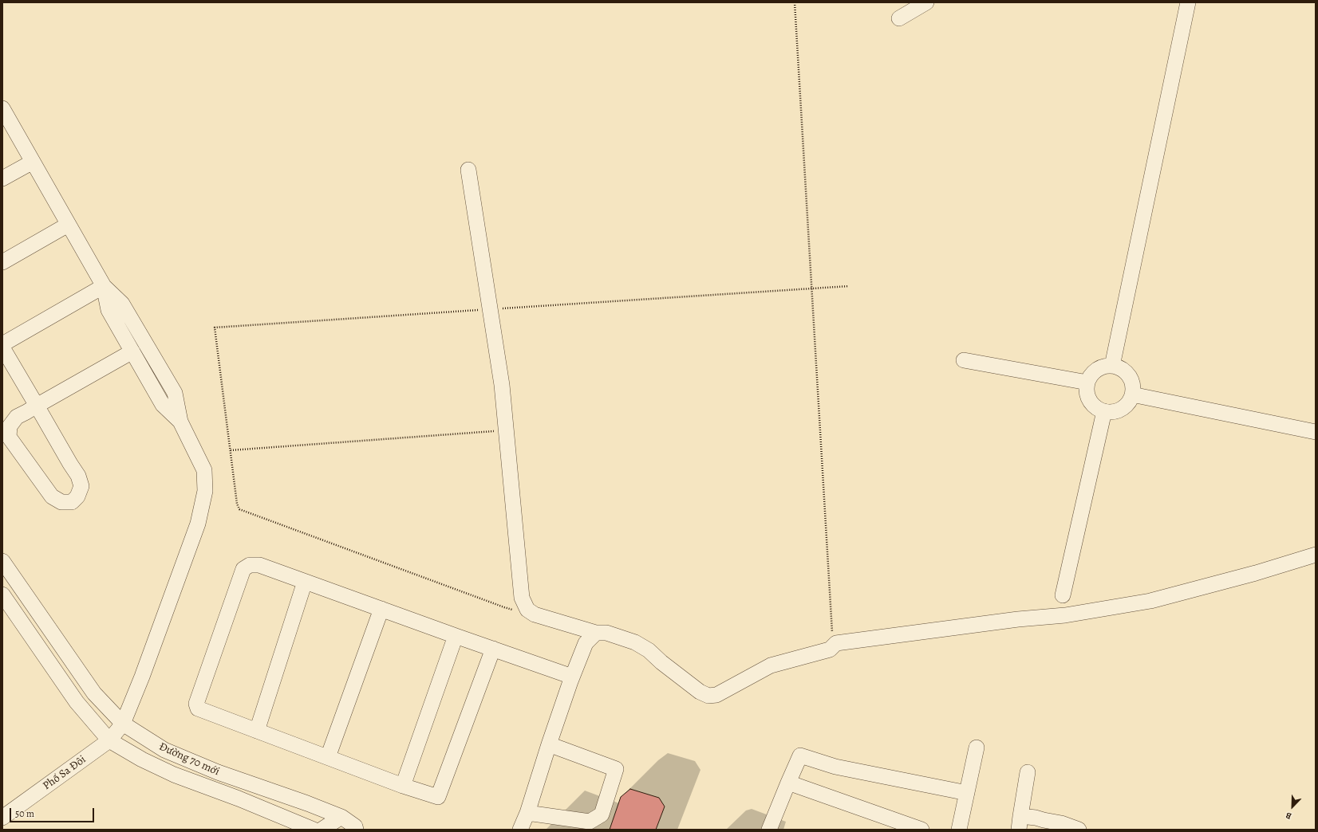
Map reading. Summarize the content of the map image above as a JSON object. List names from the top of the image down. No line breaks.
{"streets":{"street":["Đường 70 mới","Phố Sa Đôi"]},"crossings":[["Đường 70 mới","Phố Sa Đôi"]],"scale_bar":"50 m","north":"bottom left"}
